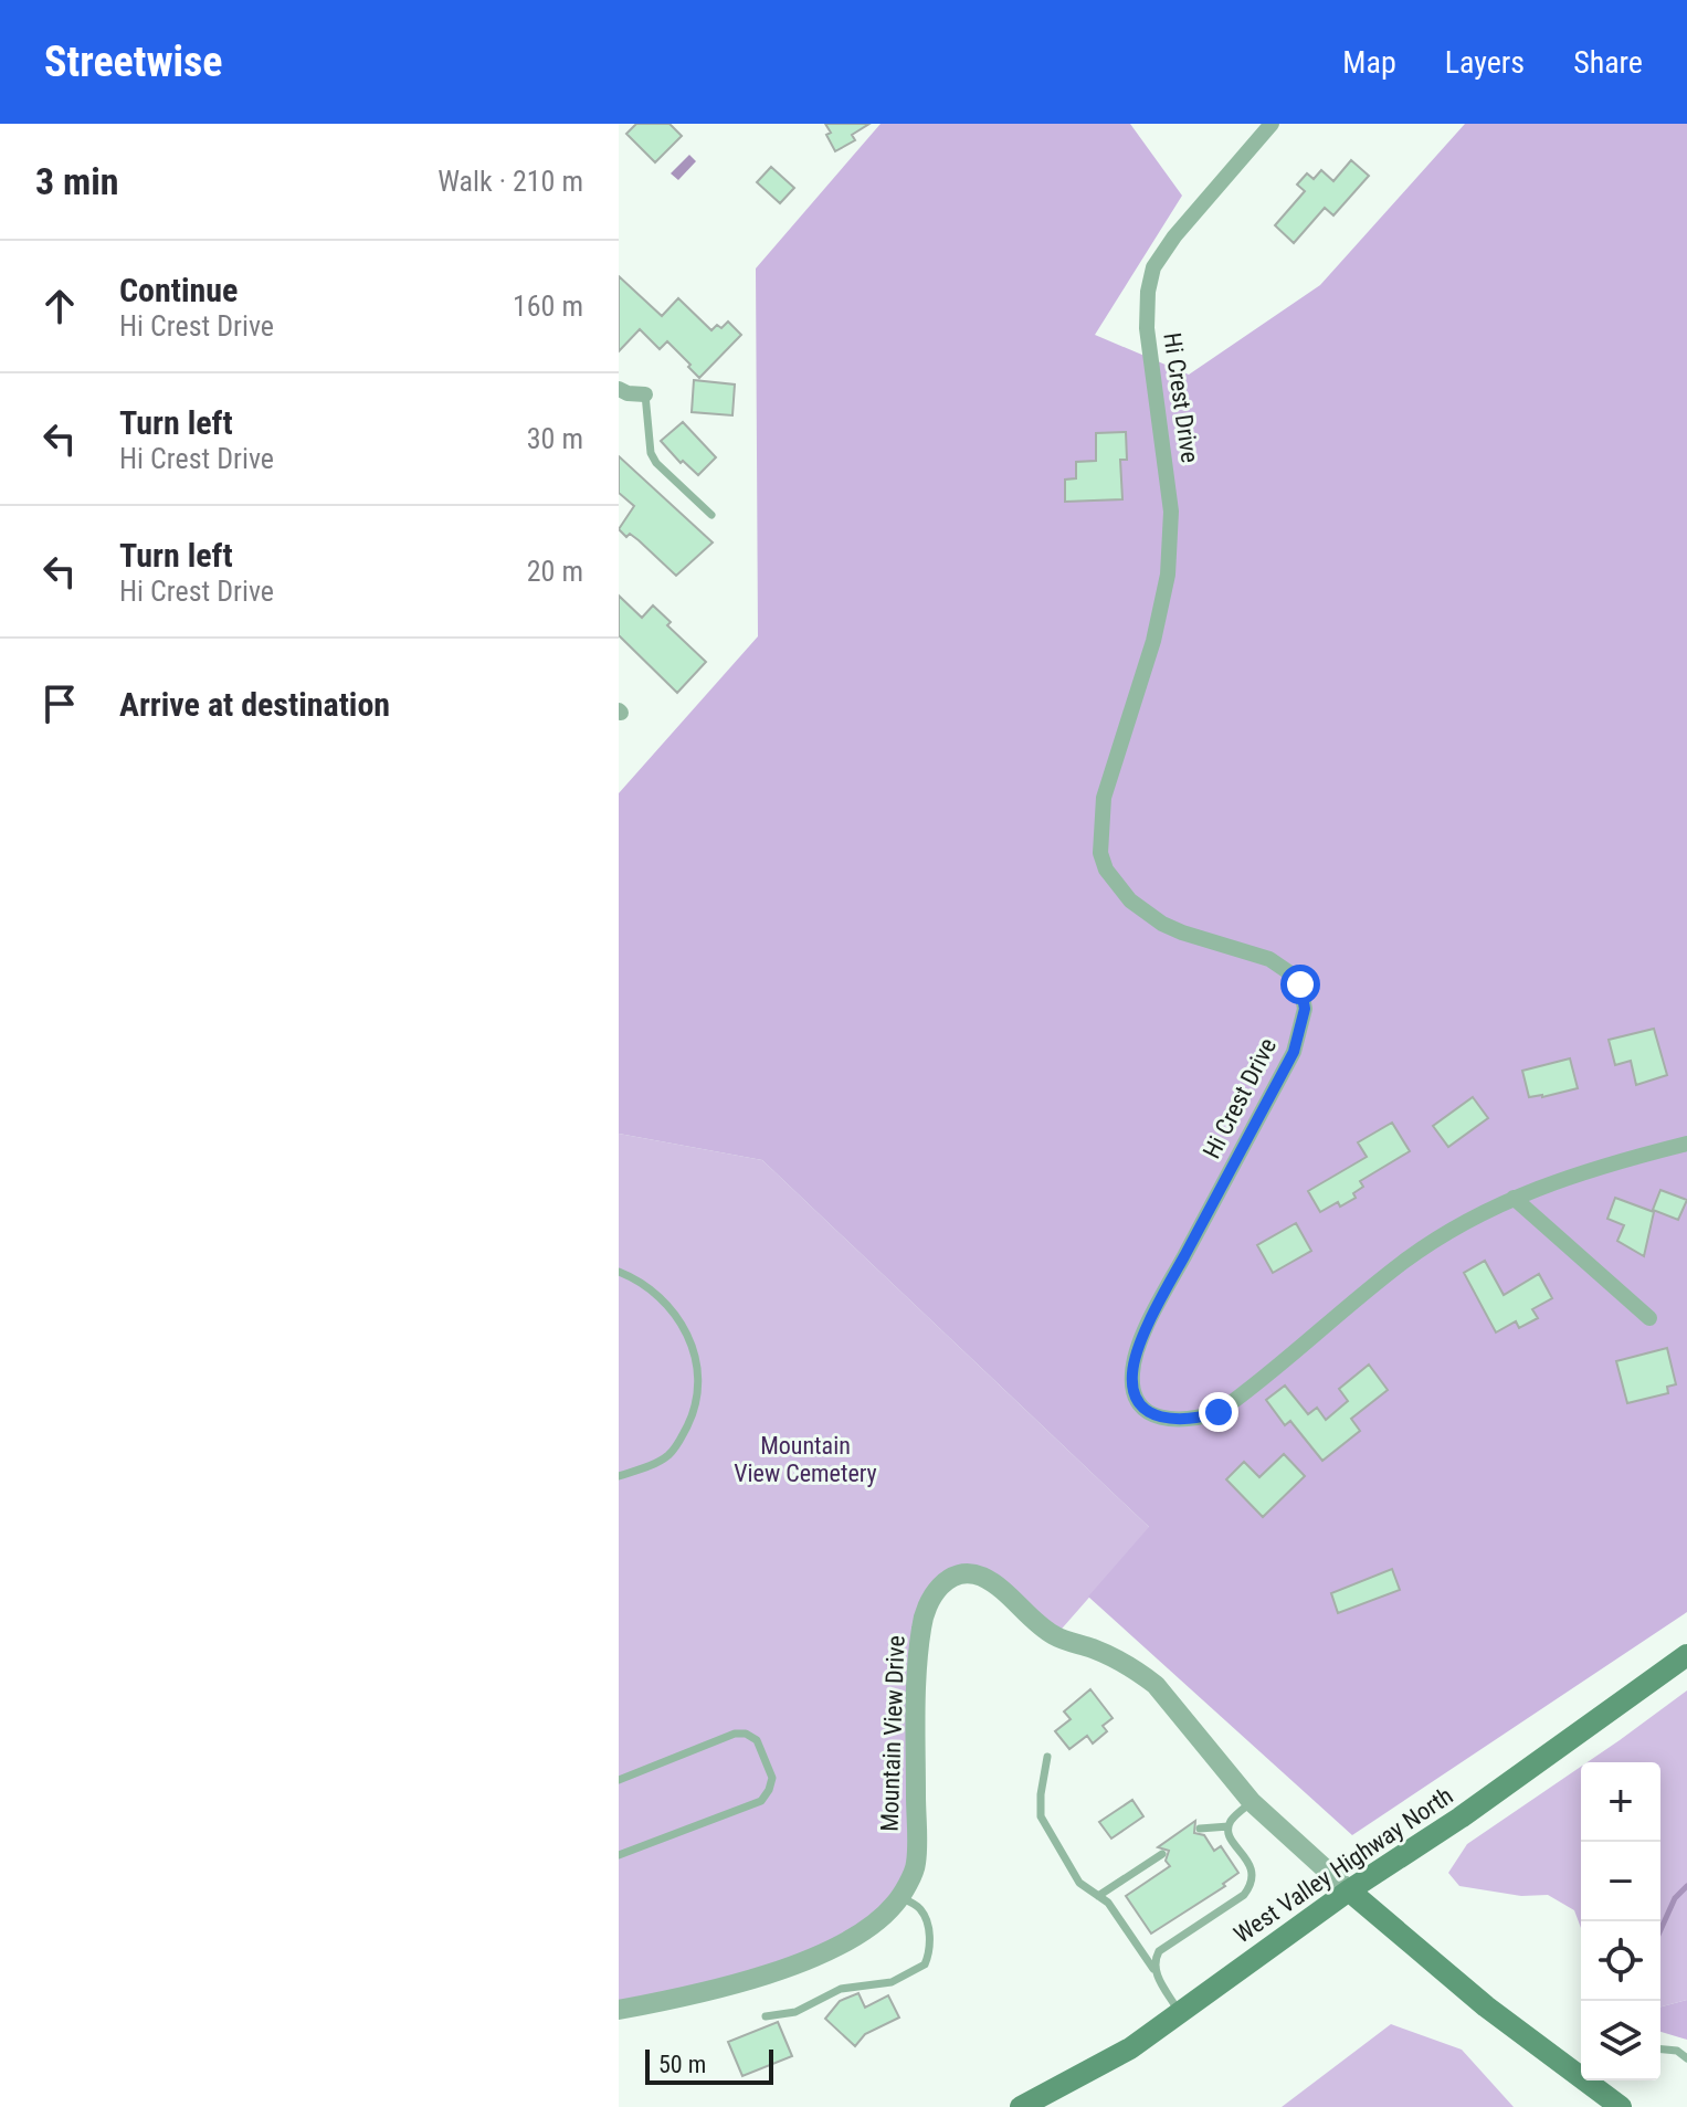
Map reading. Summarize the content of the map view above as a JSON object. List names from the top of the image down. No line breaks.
{"streets":{"main road":["West Valley Highway North"],"street":["Hi Crest Drive","Mountain View Drive"]},"crossings":[["Mountain View Drive","West Valley Highway North"]],"parks":["Mountain View Cemetery"],"scale_bar":"50 m","page":{"header":"Streetwise","nav":["Map","Layers","Share"],"heading":["3 min","Walk · 210 m"],"list":[["Continue","Hi Crest Drive","160 m"],["Turn left","Hi Crest Drive","30 m"],["Turn left","Hi Crest Drive","20 m"],"Arrive at destination"],"map_buttons":["+","−"],"scale":"50 m"}}
